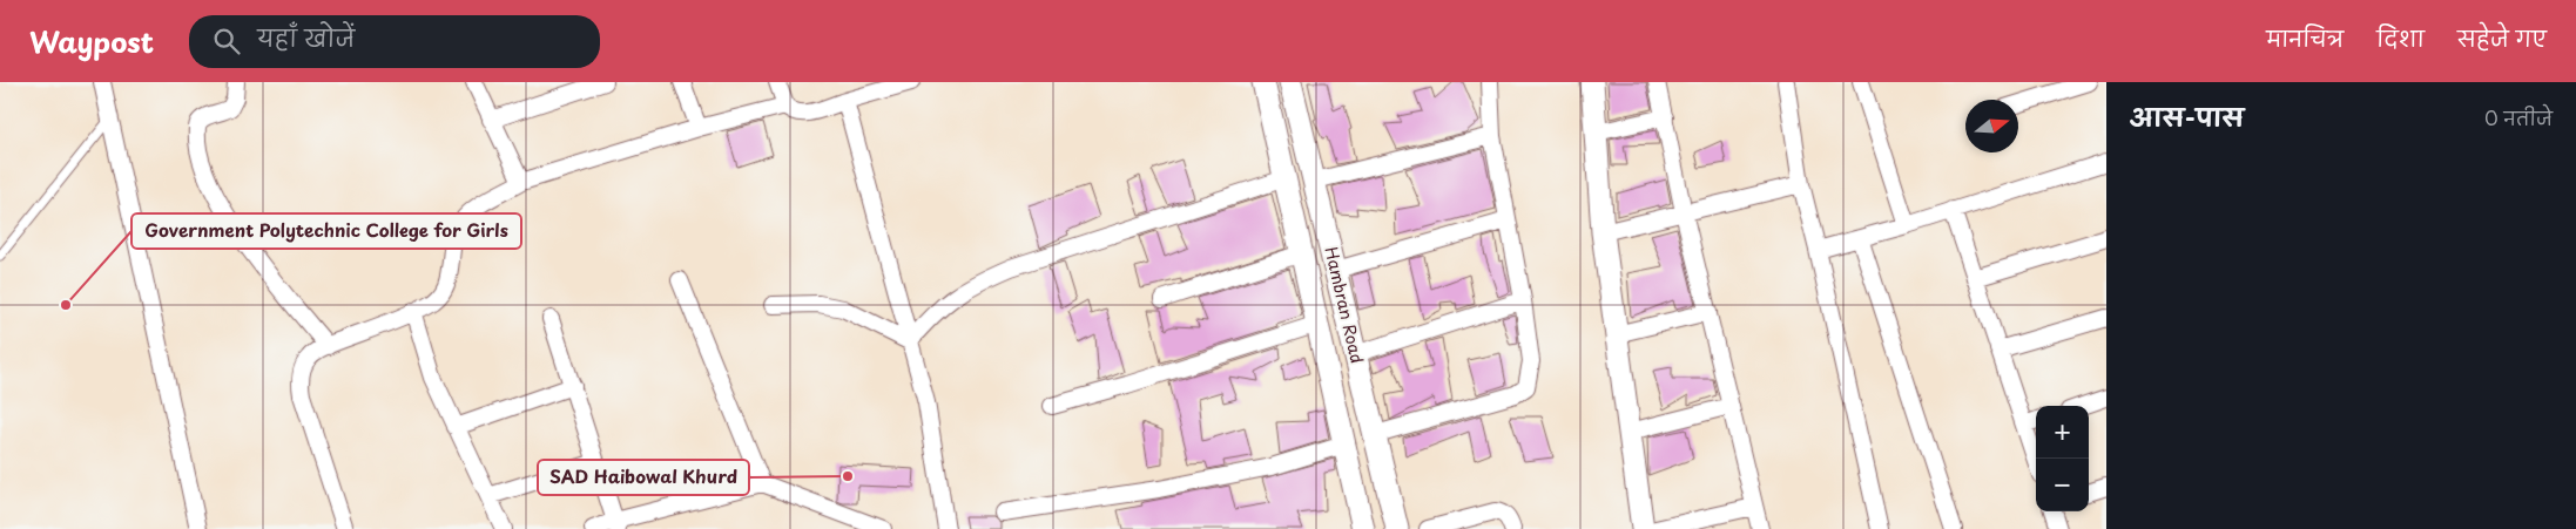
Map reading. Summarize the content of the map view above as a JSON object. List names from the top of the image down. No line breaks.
{"streets":{"main road":["Hambran Road"]},"places":["Government Polytechnic College for Girls","SAD Haibowal Khurd"],"north":"right","page":{"header":"Waypost","search":"यहाँ खोजें","nav":["मानचित्र","दिशा","सहेजे गए"],"heading":["आस-पास","0 नतीजे"],"map_buttons":["+","−"]}}
